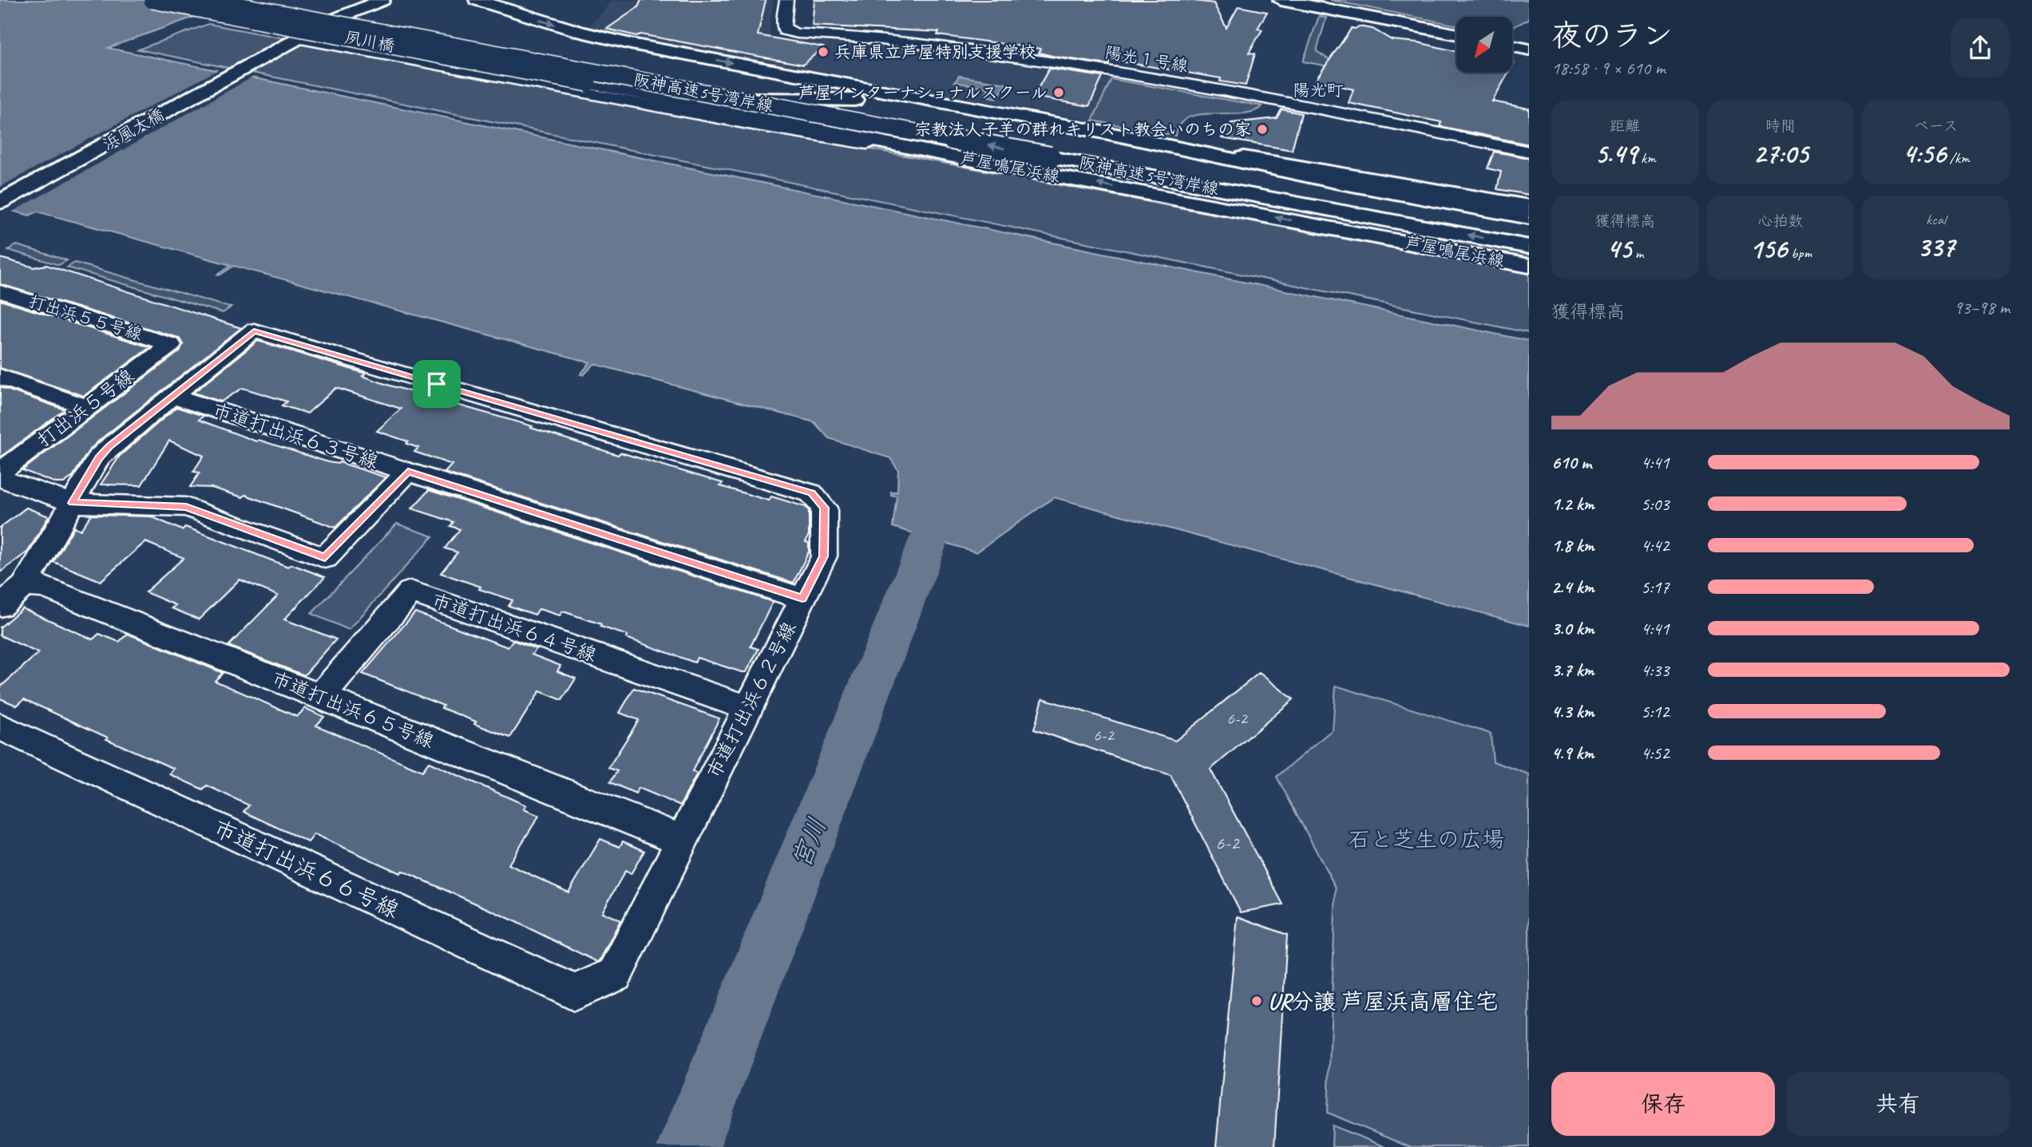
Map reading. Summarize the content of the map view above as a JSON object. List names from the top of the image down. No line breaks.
{"streets":{"main road":["夙川橋","阪神高速5号湾岸線","浜風大橋","芦屋鳴尾浜線"],"street":["陽光１号線","打出浜５５号線","打出浜５号線","市道打出浜６３号線","市道打出浜６４号線","市道打出浜６２号線","市道打出浜６５号線","市道打出浜６６号線"]},"crossings":[["夙川橋","芦屋鳴尾浜線"],["打出浜５５号線","打出浜５号線"],["市道打出浜６３号線","市道打出浜６２号線"],["市道打出浜６４号線","市道打出浜６２号線"],["市道打出浜６４号線","市道打出浜６５号線"],["市道打出浜６２号線","市道打出浜６５号線"],["市道打出浜６２号線","市道打出浜６６号線"]],"districts":["陽光町"],"water":["宮川"],"parks":["石と芝生の広場"],"places":["兵庫県立芦屋特別支援学校","芦屋インターナショナルスクール","宗教法人子羊の群れキリスト教会いのちの家","UR分譲 芦屋浜高層住宅"],"house_numbers":["6-2","6-2","6-2"],"north":"bottom left","page":{"heading":["夜のラン","18:58 · 9 × 610 m"],"stats":[["距離","5.49 km"],["時間","27:05"],["ペース","4:56 /km"],["獲得標高","45 m"],["心拍数","156 bpm"],["kcal","337"]],"chart":["獲得標高","93–98 m"],"list":[{"name":"610 m","note":"4:41"},{"name":"1.2 km","note":"5:03"},{"name":"1.8 km","note":"4:42"},{"name":"2.4 km","note":"5:17"},{"name":"3.0 km","note":"4:41"},{"name":"3.7 km","note":"4:33"},{"name":"4.3 km","note":"5:12"},{"name":"4.9 km","note":"4:52"}],"buttons":["保存","共有"]}}
